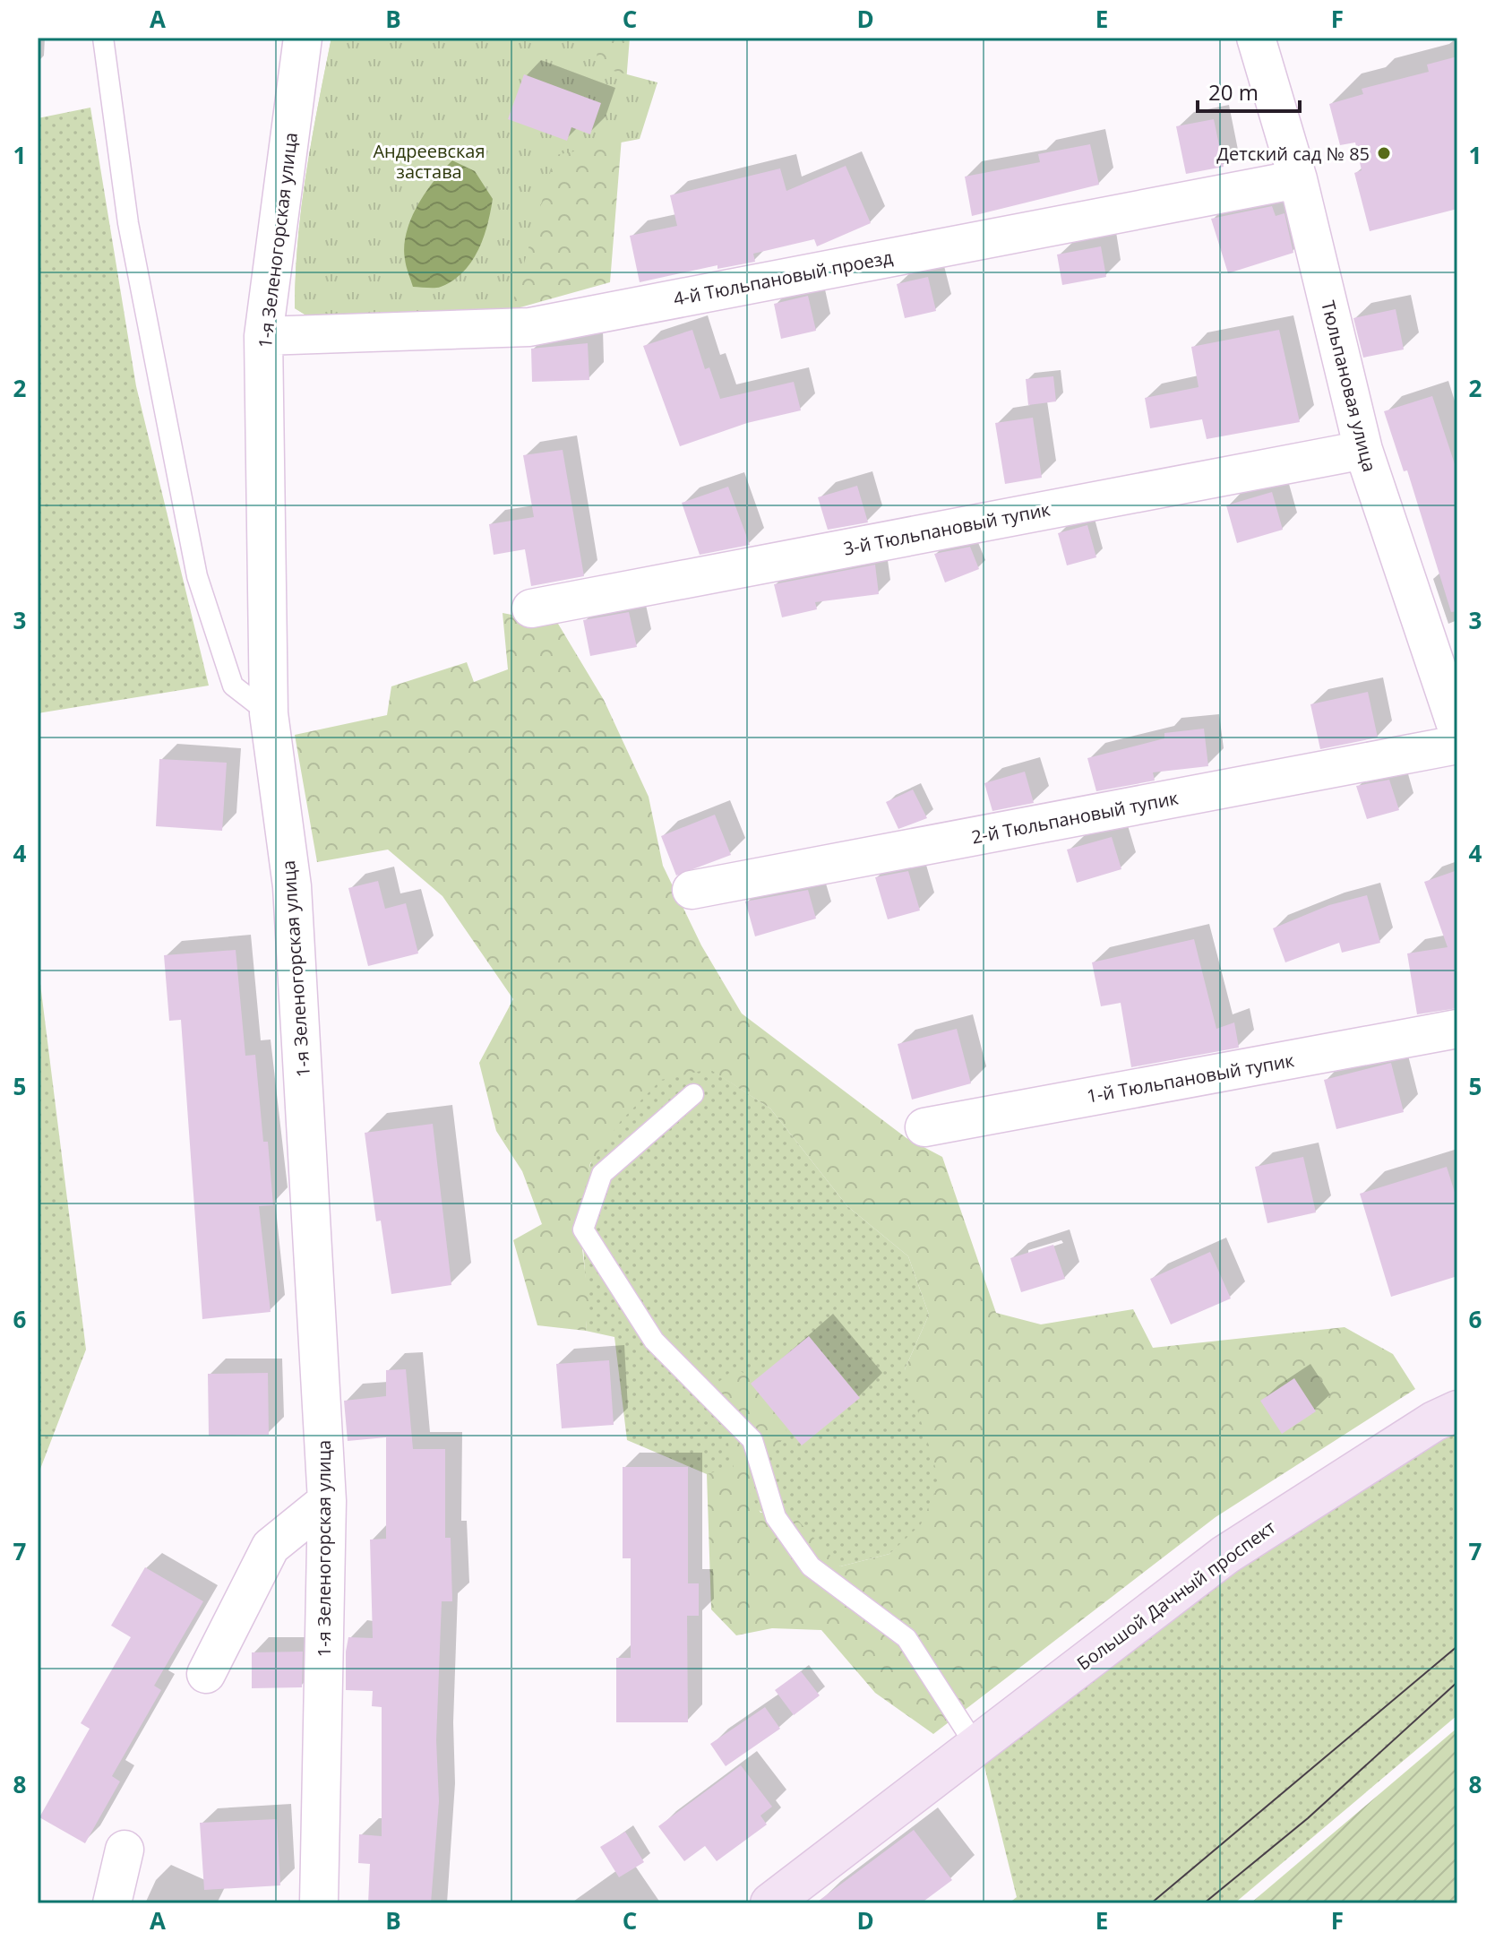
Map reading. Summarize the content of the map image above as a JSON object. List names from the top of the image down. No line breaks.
{"streets":{"main road":["Большой Дачный проспект"],"street":["1-я Зеленогорская улица","4-й Тюльпановый проезд","Тюльпановая улица","3-й Тюльпановый тупик","2-й Тюльпановый тупик","1-й Тюльпановый тупик"]},"crossings":[["1-я Зеленогорская улица","4-й Тюльпановый проезд"],["4-й Тюльпановый проезд","Тюльпановая улица"],["Тюльпановая улица","3-й Тюльпановый тупик"]],"parks":["Андреевская застава"],"places":["Детский сад № 85"],"scale_bar":"20 m","grid":{"columns":["A","B","C","D","E","F"],"rows":["1","2","3","4","5","6","7","8"]}}
